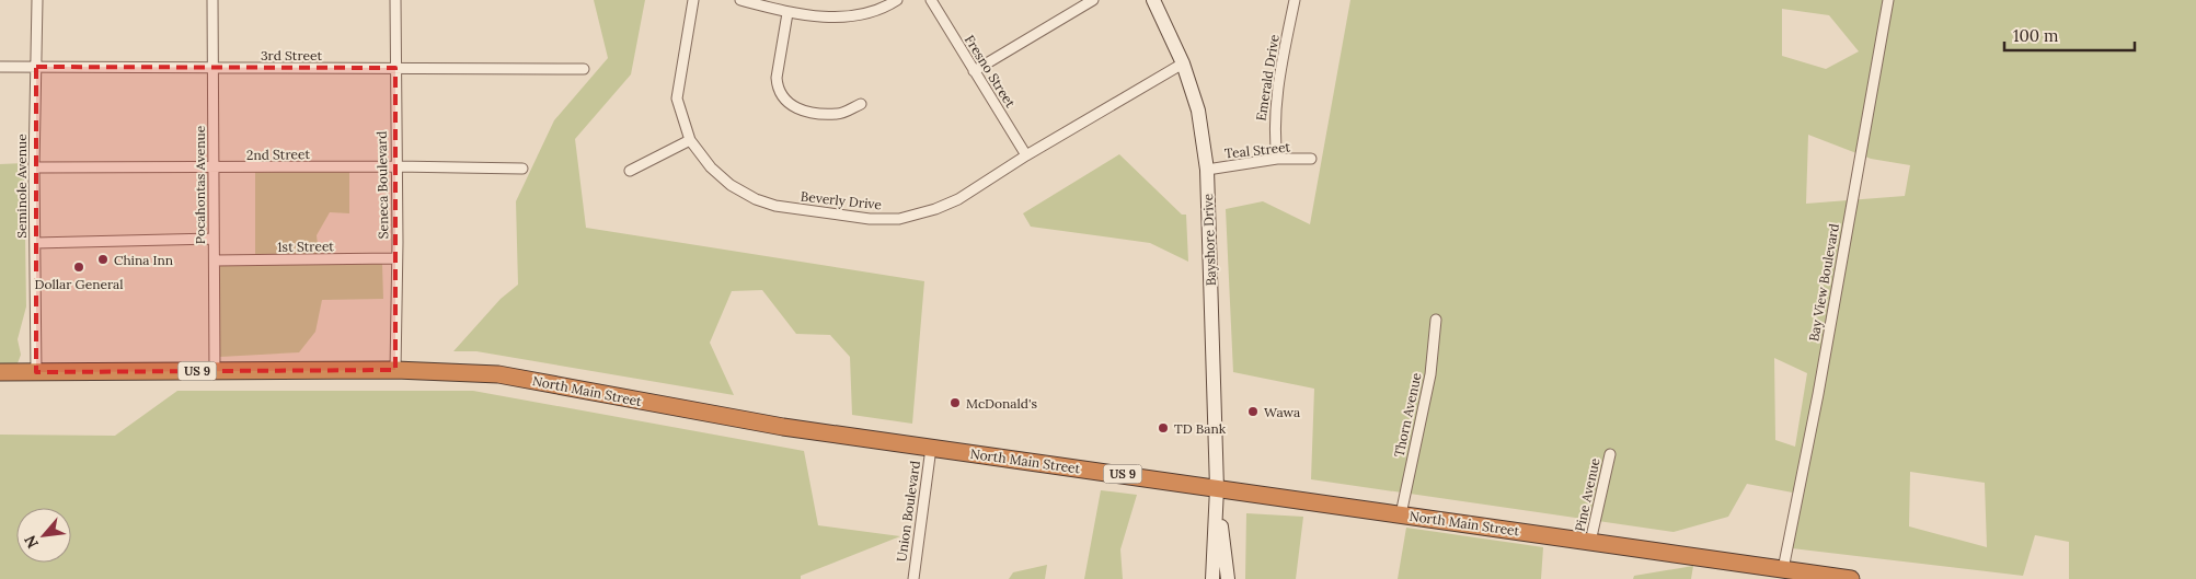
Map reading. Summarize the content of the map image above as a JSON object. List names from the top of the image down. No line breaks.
{"streets":{"highway":["US 9","North Main Street"],"street":["3rd Street","Fresno Street","Emerald Drive","Teal Street","2nd Street","Pocahontas Avenue","Seneca Boulevard","Seminole Avenue","Beverly Drive","Bayshore Drive","1st Street","Bay View Boulevard","Thorn Avenue","Pine Avenue","Union Boulevard"]},"crossings":[["3rd Street","Pocahontas Avenue"],["3rd Street","Seneca Boulevard"],["3rd Street","Seminole Avenue"],["Fresno Street","Beverly Drive"],["Emerald Drive","Teal Street"],["Teal Street","Bayshore Drive"],["2nd Street","Pocahontas Avenue"],["2nd Street","Seneca Boulevard"],["2nd Street","Seminole Avenue"],["Pocahontas Avenue","1st Street"],["Pocahontas Avenue","US 9"],["Seneca Boulevard","1st Street"],["Seneca Boulevard","US 9"],["Seneca Boulevard","North Main Street"],["Seminole Avenue","US 9"],["Beverly Drive","Bayshore Drive"],["Bayshore Drive","North Main Street"],["Bay View Boulevard","North Main Street"],["US 9","North Main Street"],["North Main Street","Thorn Avenue"],["North Main Street","Pine Avenue"],["North Main Street","Union Boulevard"]],"places":["China Inn","Dollar General","McDonald's","Wawa","TD Bank"],"scale_bar":"100 m","north":"bottom left"}
